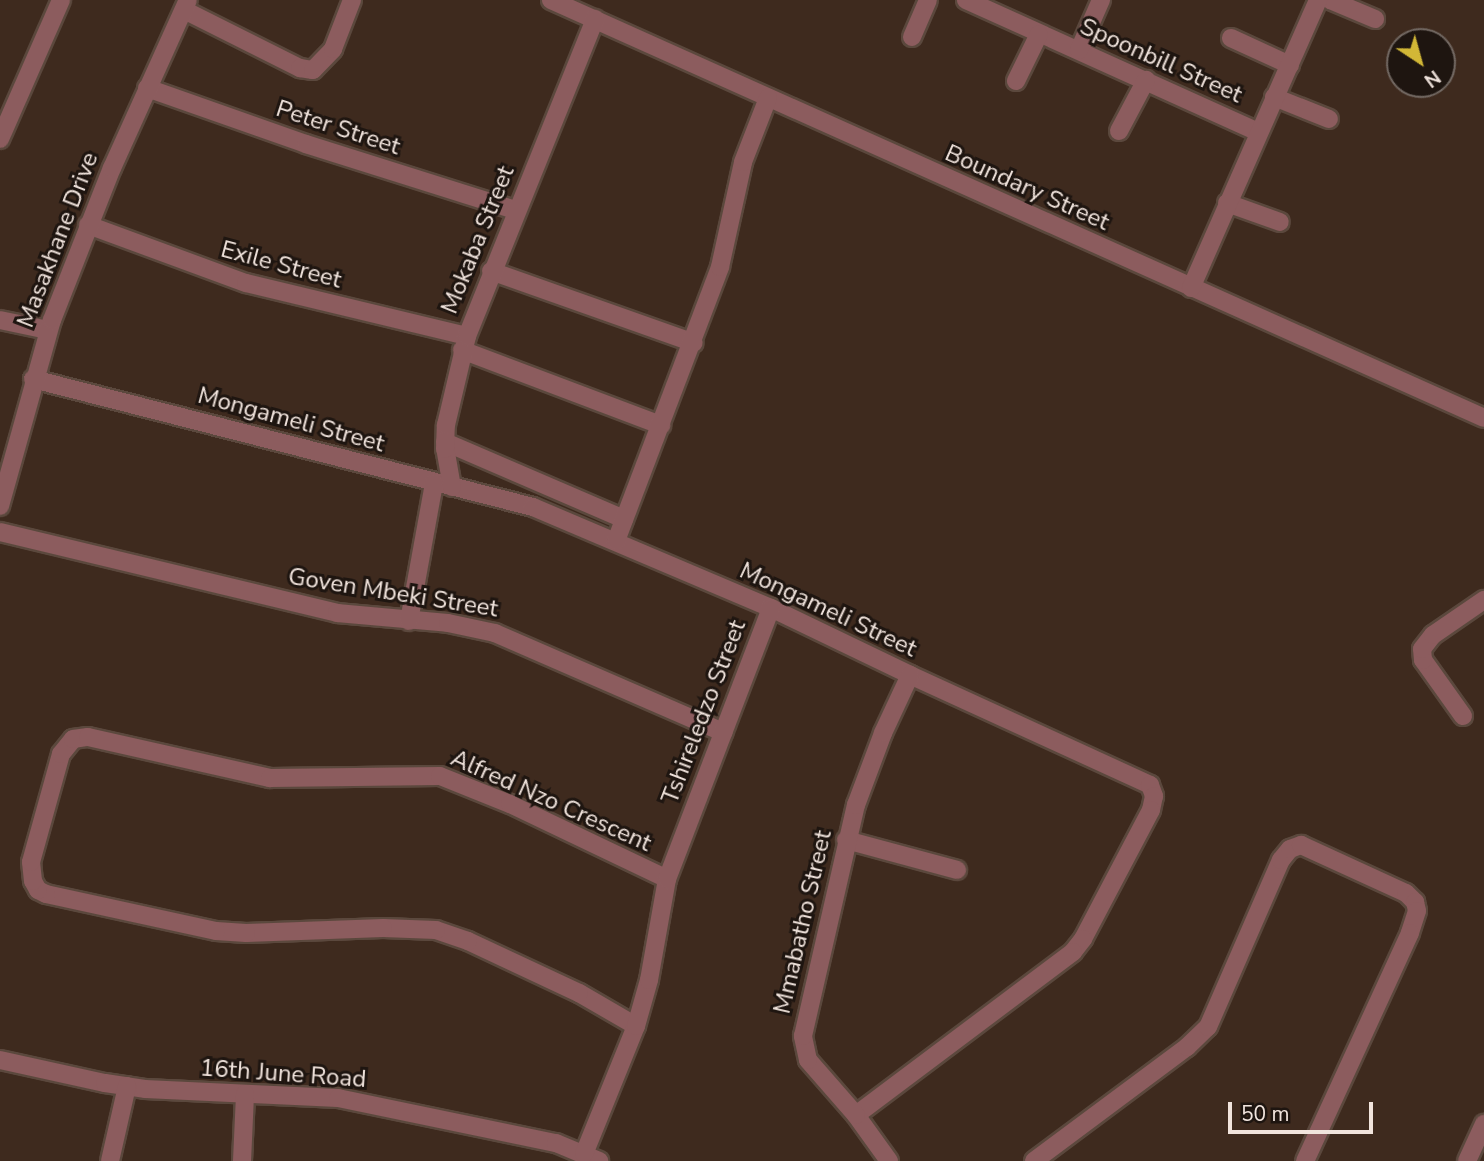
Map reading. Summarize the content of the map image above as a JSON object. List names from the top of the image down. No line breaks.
{"streets":{"street":["Spoonbill Street","Peter Street","Boundary Street","Masakhane Drive","Mokaba Street","Exile Street","Mongameli Street","Goven Mbeki Street","Tshireledzo Street","Alfred Nzo Crescent","Mmabatho Street","16th June Road"]},"crossings":[["Peter Street","Masakhane Drive"],["Peter Street","Mokaba Street"],["Boundary Street","Mokaba Street"],["Masakhane Drive","Exile Street"],["Masakhane Drive","Mongameli Street"],["Mokaba Street","Exile Street"],["Mokaba Street","Mongameli Street"],["Mongameli Street","Tshireledzo Street"],["Mongameli Street","Mmabatho Street"],["Goven Mbeki Street","Tshireledzo Street"],["Tshireledzo Street","Alfred Nzo Crescent"],["Tshireledzo Street","16th June Road"]],"scale_bar":"50 m","north":"bottom right"}
